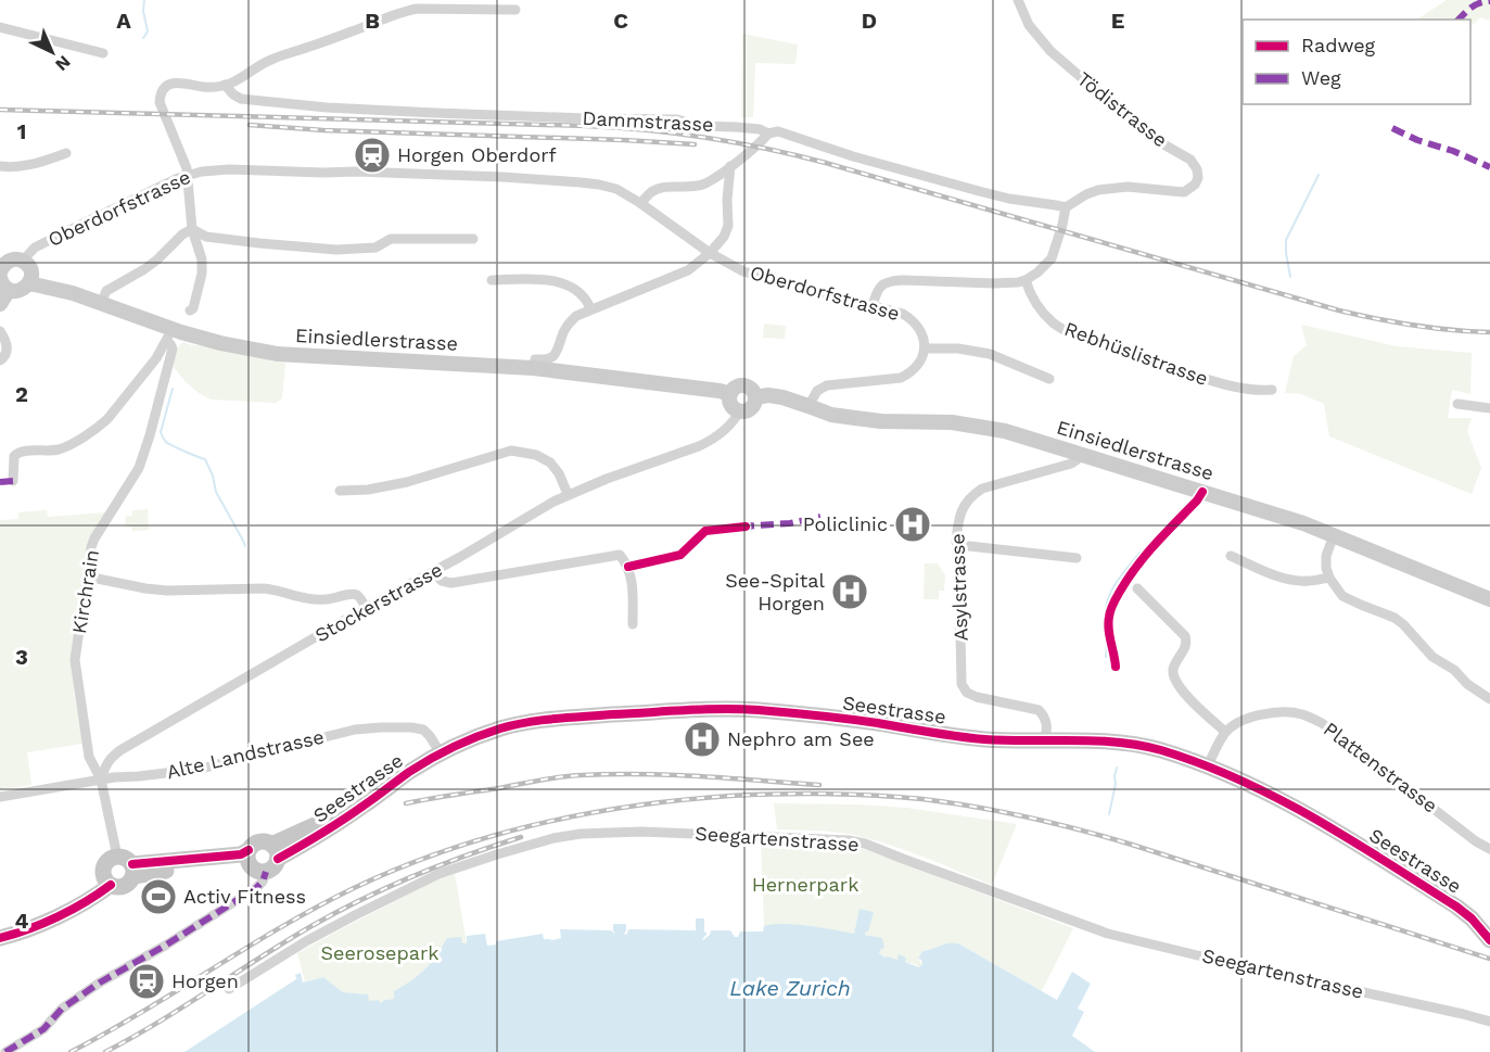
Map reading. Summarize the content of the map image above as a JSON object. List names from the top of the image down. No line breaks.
{"streets":{"main road":["Einsiedlerstrasse","Seestrasse"],"street":["Tödistrasse","Dammstrasse","Oberdorfstrasse","Rebhüslistrasse","Asylstrasse","Kirchrain","Stockerstrasse","Alte Landstrasse","Plattenstrasse","Seegartenstrasse"]},"crossings":[["Tödistrasse","Dammstrasse"],["Oberdorfstrasse","Einsiedlerstrasse"],["Einsiedlerstrasse","Asylstrasse"],["Einsiedlerstrasse","Kirchrain"],["Einsiedlerstrasse","Stockerstrasse"],["Asylstrasse","Seestrasse"],["Kirchrain","Stockerstrasse"],["Kirchrain","Alte Landstrasse"],["Stockerstrasse","Alte Landstrasse"],["Seestrasse","Alte Landstrasse"]],"water":["Lake Zurich"],"parks":["Hernerpark","Seerosepark"],"places":{"station":["Horgen Oberdorf","Horgen"],"hospital":["Policlinic","See-Spital Horgen","Nephro am See"],"sports":["Activ Fitness"]},"legend":["Radweg","Weg"],"north":"bottom right","grid":{"columns":["A","B","C","D","E"],"rows":["1","2","3","4"]}}
